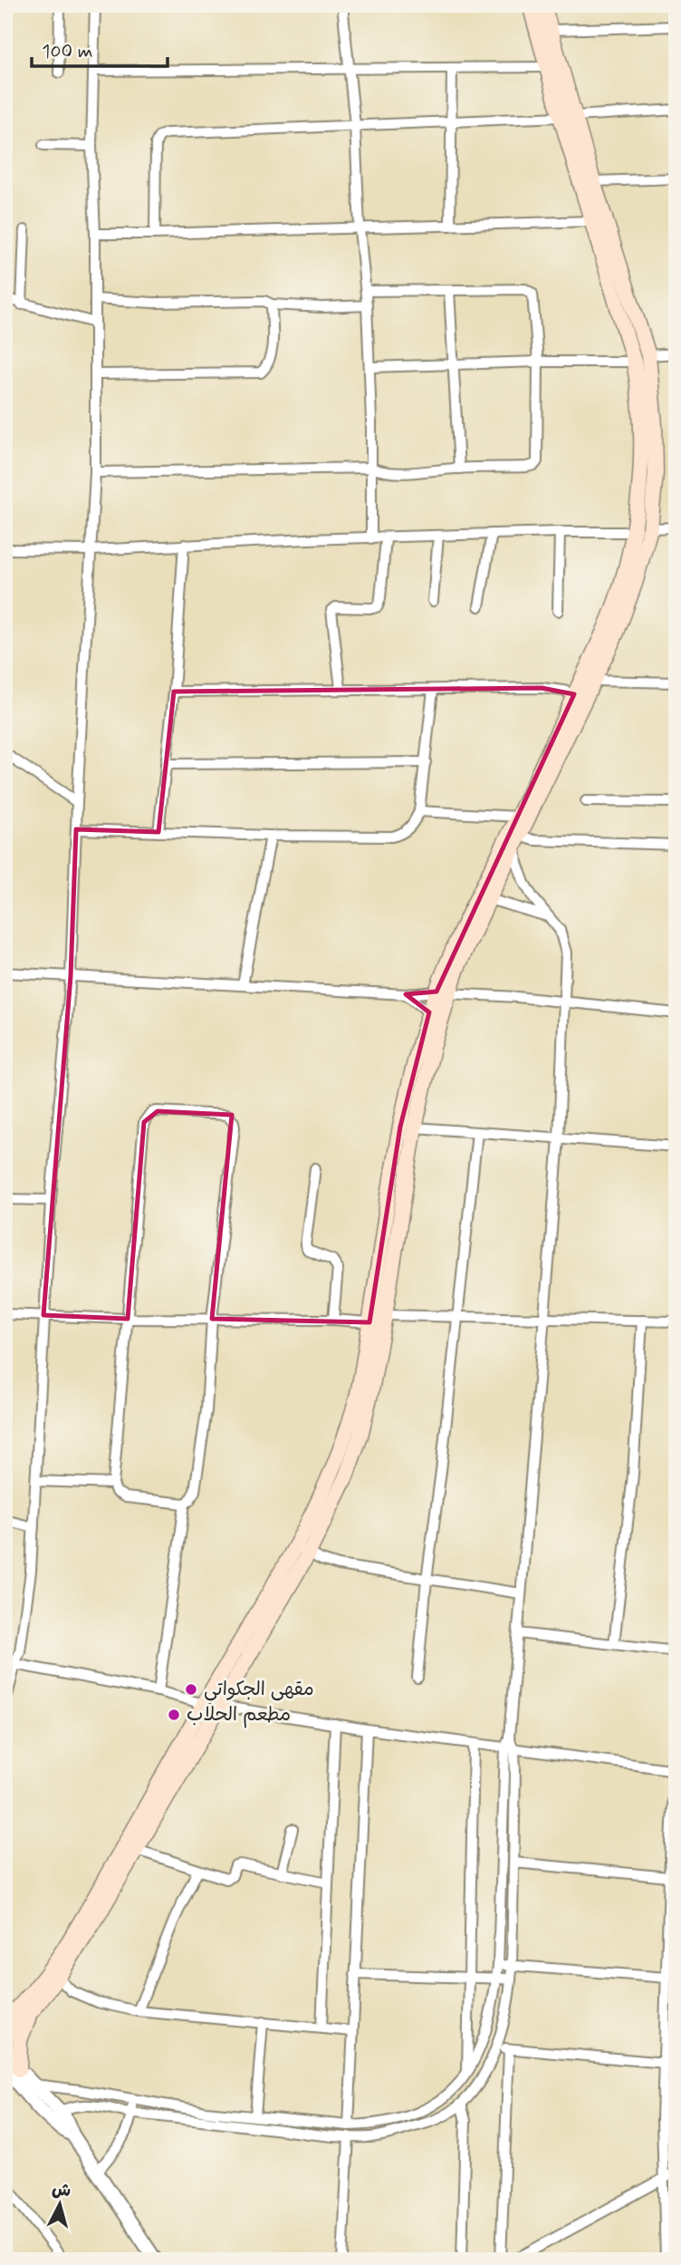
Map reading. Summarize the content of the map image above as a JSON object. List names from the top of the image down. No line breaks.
{"places":["مقهى الجكواتي","مطعم الحلاب"],"scale_bar":"100 m","north":"top"}
